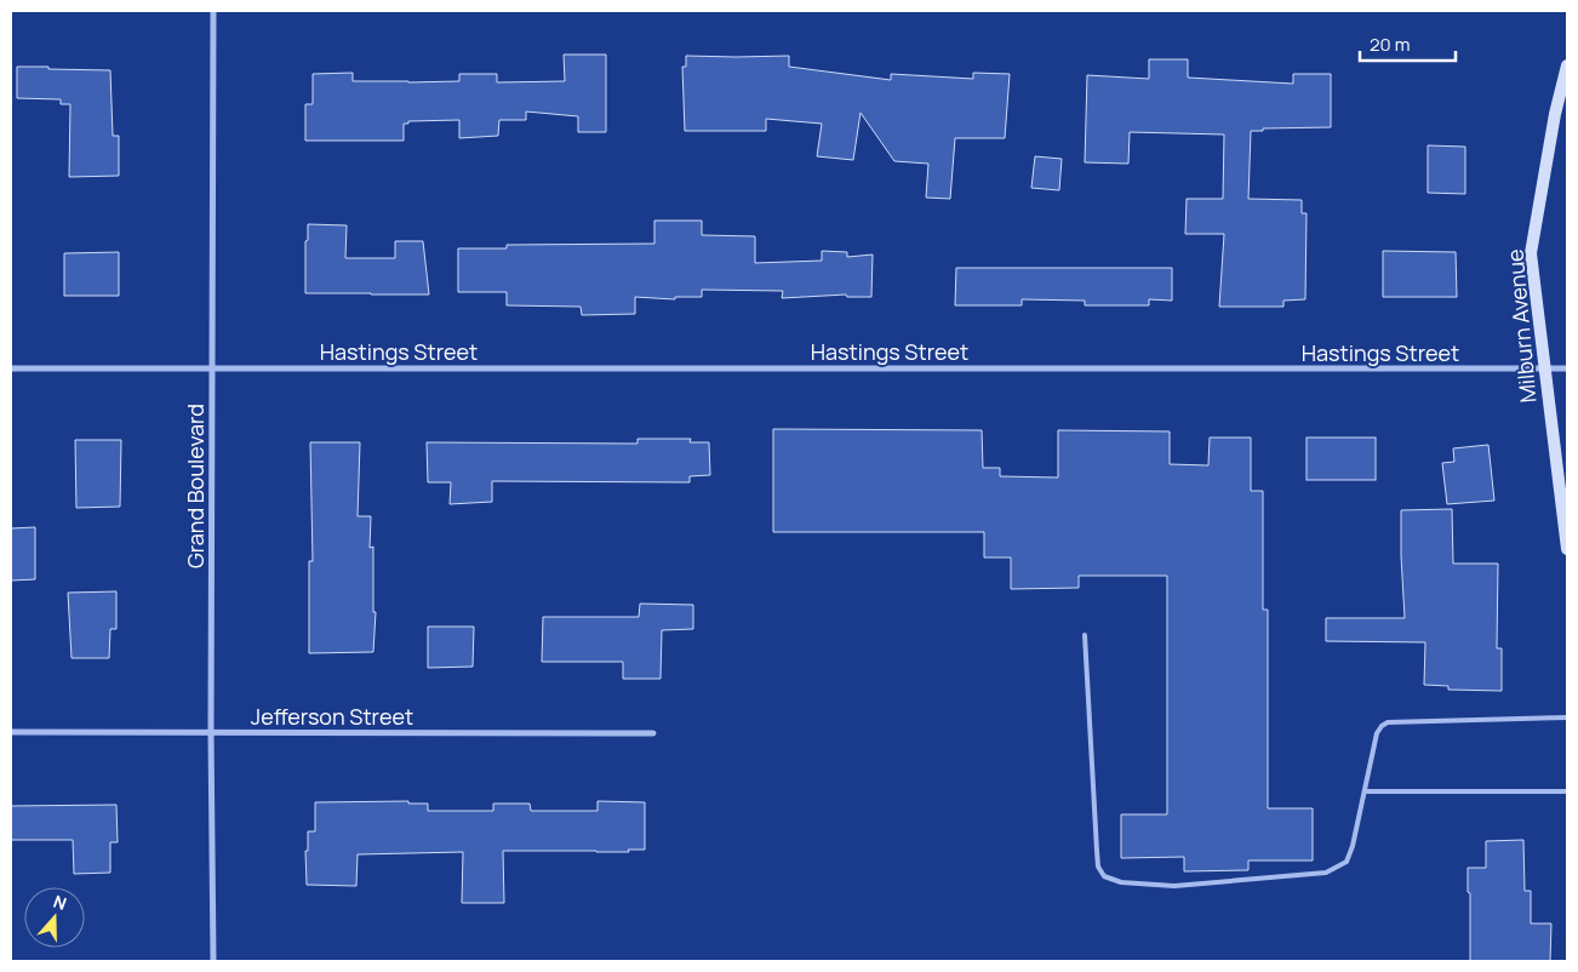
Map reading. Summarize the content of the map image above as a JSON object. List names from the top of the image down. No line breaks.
{"streets":{"main road":["Milburn Avenue"],"street":["Hastings Street","Grand Boulevard","Jefferson Street"]},"crossings":[["Milburn Avenue","Hastings Street"],["Hastings Street","Grand Boulevard"],["Grand Boulevard","Jefferson Street"]],"scale_bar":"20 m","north":"top"}
